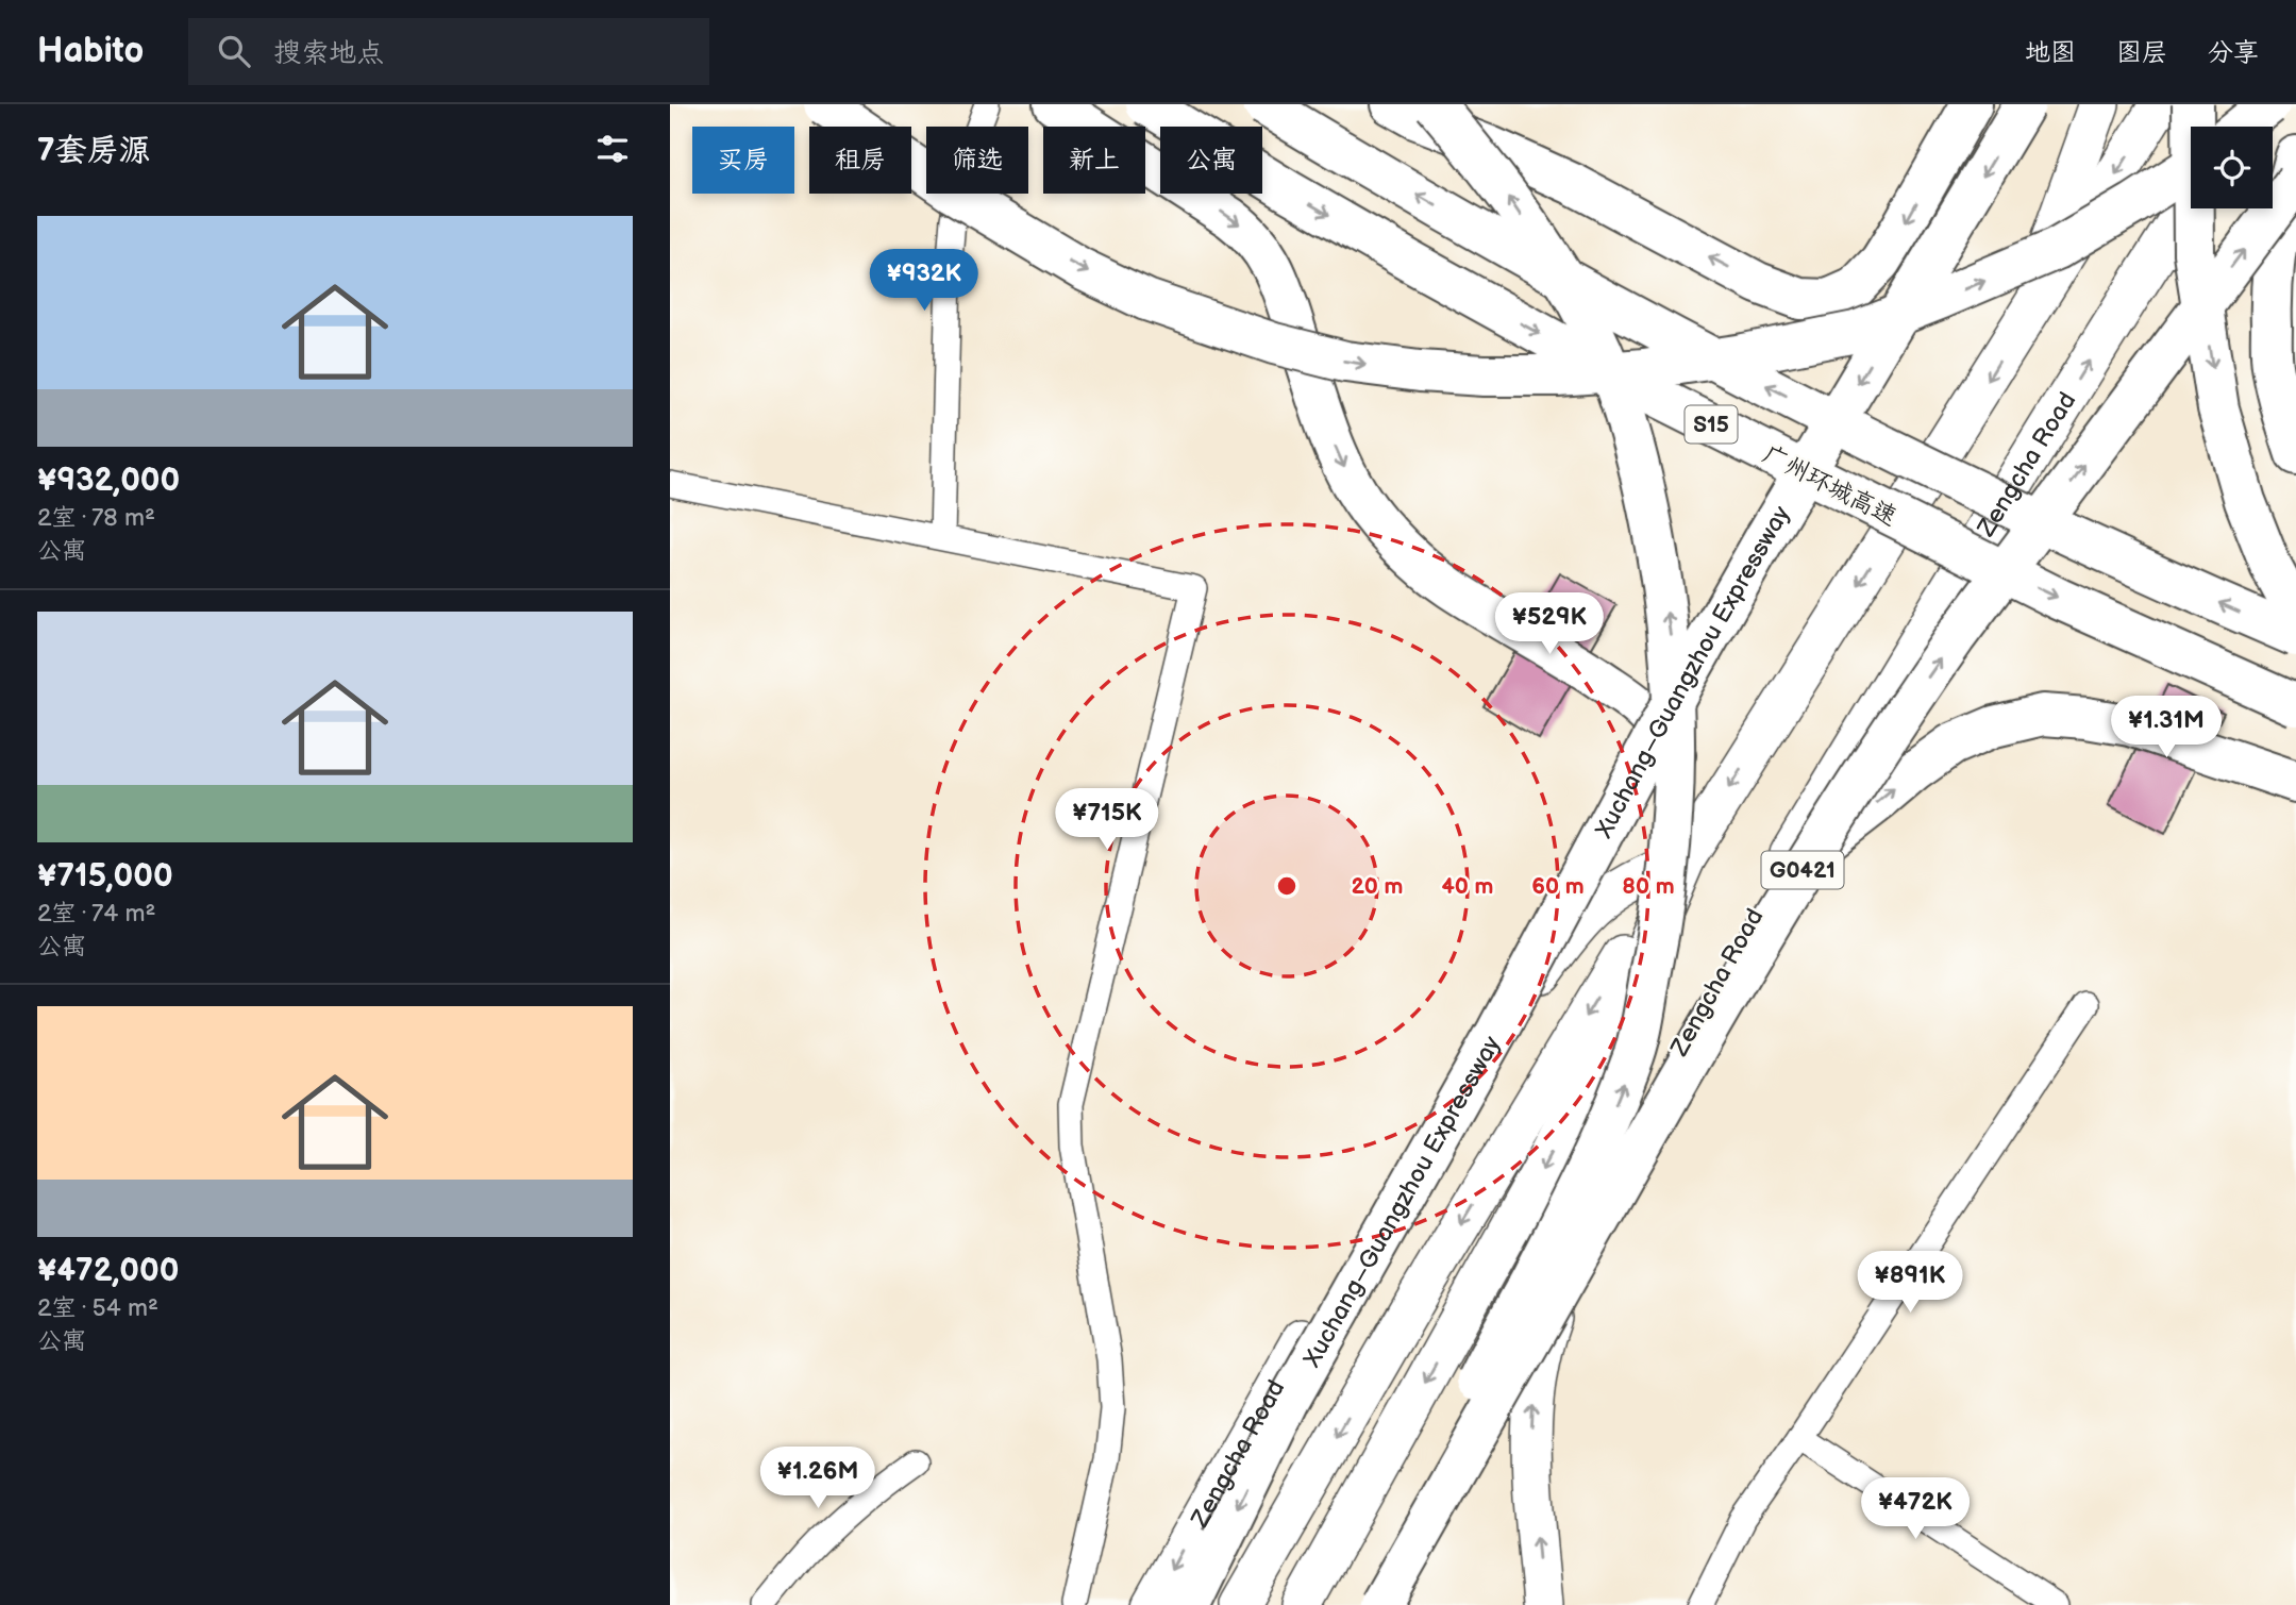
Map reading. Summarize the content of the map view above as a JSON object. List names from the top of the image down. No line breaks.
{"streets":{"highway":["S15","广州环城高速","Xuchang–Guangzhou Expressway","G0421"],"main road":["Zengcha Road"]},"page":{"header":"Habito","search":"搜索地点","nav":["地图","图层","分享"],"heading":"7套房源","chip":["买房","租房","筛选","新上","公寓"],"list":[{"name":"¥932,000","note":"2室 · 78 m² · 公寓"},{"name":"¥715,000","note":"2室 · 74 m² · 公寓"},{"name":"¥472,000","note":"2室 · 54 m² · 公寓"}],"price":["¥932K","¥529K","¥1.31M","¥715K","¥891K","¥1.26M","¥472K"]},"rings":["20 m","40 m","60 m","80 m"]}
